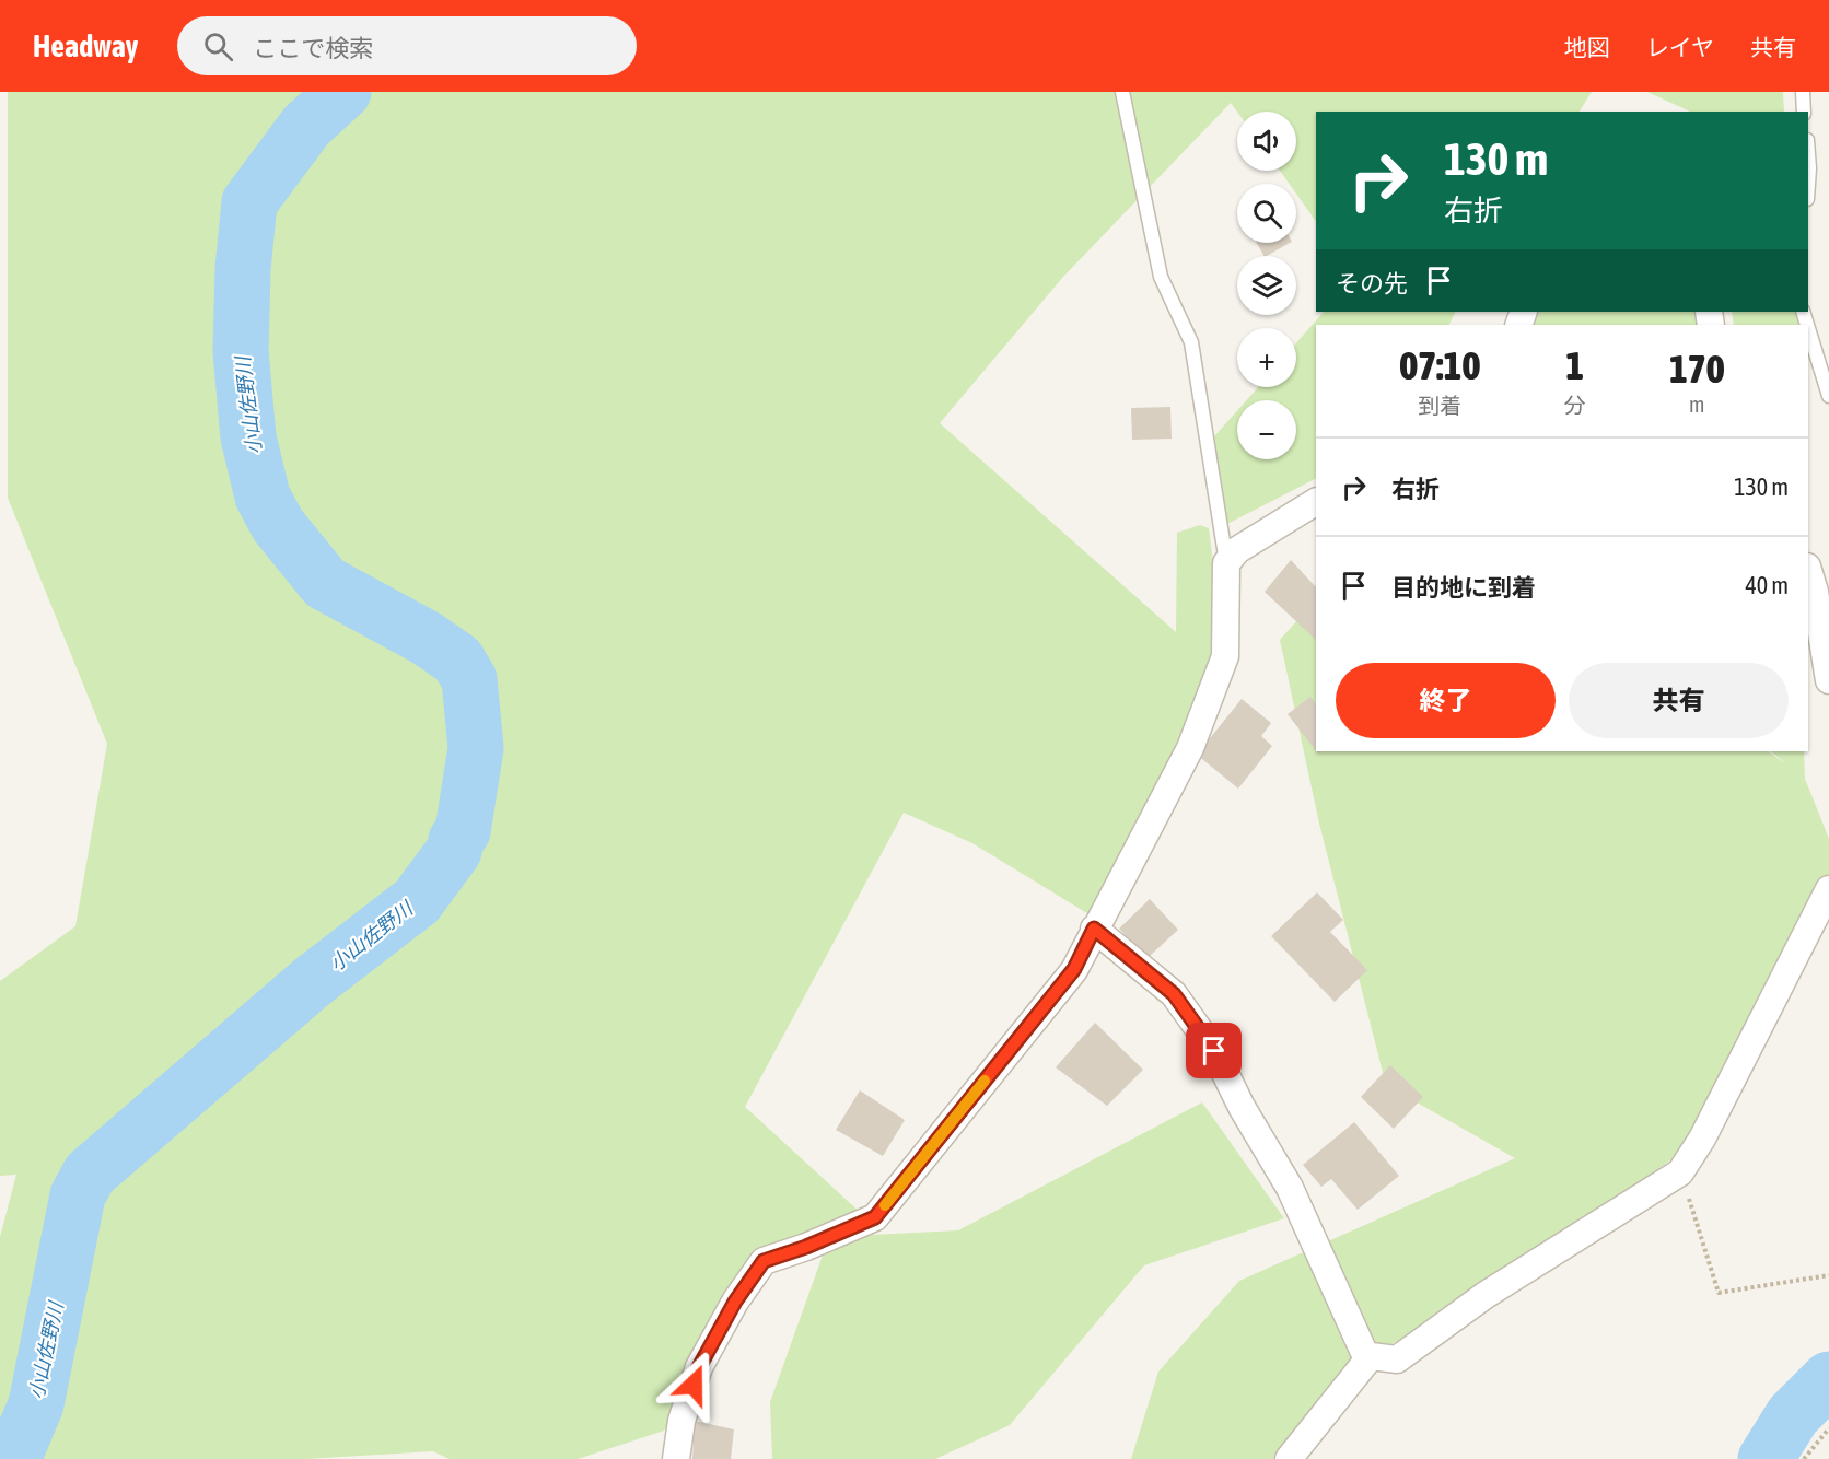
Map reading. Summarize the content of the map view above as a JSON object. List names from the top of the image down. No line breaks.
{"water":["小山佐野川"],"page":{"header":"Headway","search":"ここで検索","nav":["地図","レイヤ","共有"],"map_buttons":["+","−"],"turn":["130 m","右折"],"then":"その先","eta":["07:10","到着","1","分","170","m"],"list":[{"name":"右折","value":"130 m"},{"name":"目的地に到着","value":"40 m"}],"buttons":["終了","共有"]}}
